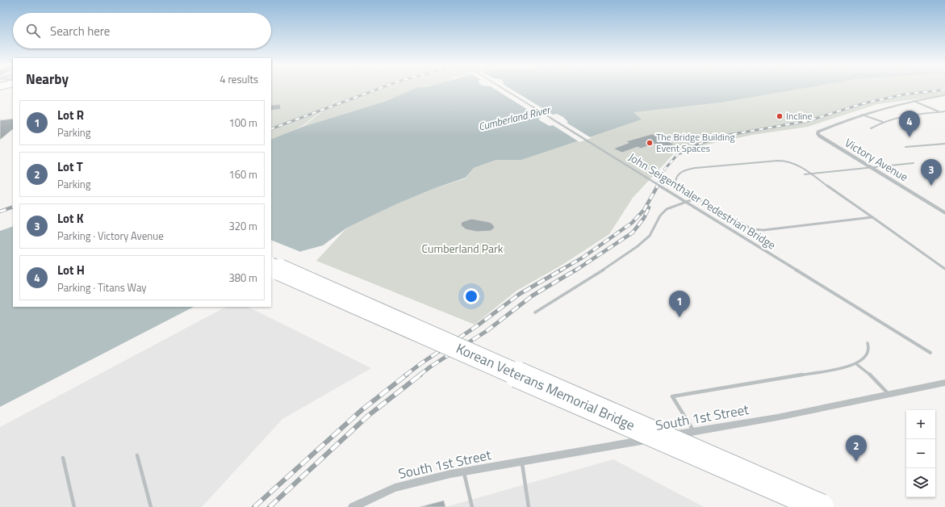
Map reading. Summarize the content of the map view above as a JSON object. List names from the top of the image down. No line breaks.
{"streets":{"main road":["Korean Veterans Memorial Bridge"],"street":["Victory Avenue","John Seigenthaler Pedestrian Bridge","South 1st Street"]},"water":["Cumberland River"],"parks":["Cumberland Park"],"places":["Incline","The Bridge Building Event Spaces"],"page":{"search":"Search here","heading":["Nearby","4 results"],"list":[{"mark":"1","name":"Lot R","note":"Parking","value":"100 m"},{"mark":"2","name":"Lot T","note":"Parking","value":"160 m"},{"mark":"3","name":"Lot K","note":"Parking · Victory Avenue","value":"320 m"},{"mark":"4","name":"Lot H","note":"Parking · Titans Way","value":"380 m"}],"pins":["4","3","1","2"],"map_buttons":["+","−"]}}
